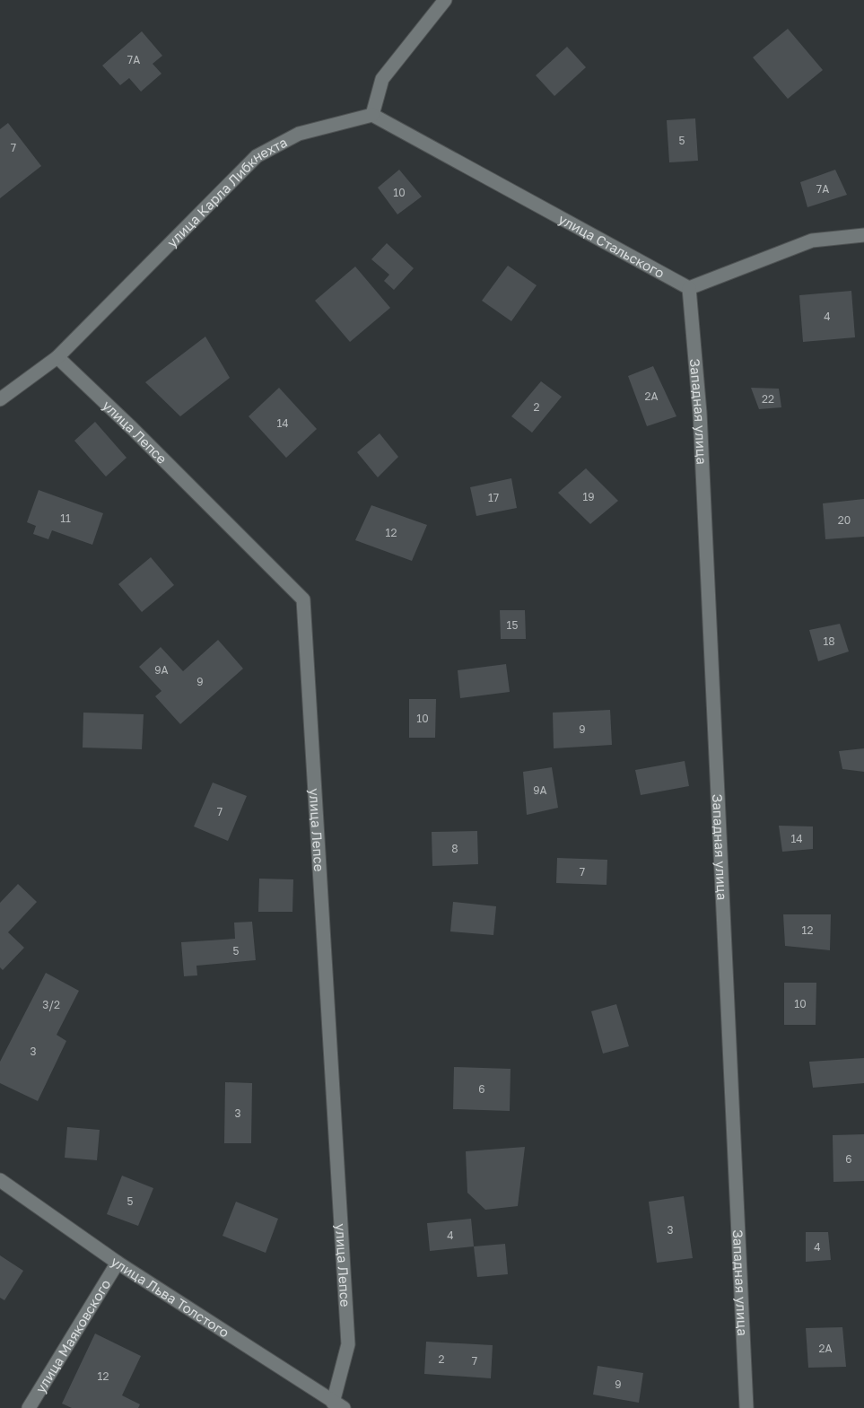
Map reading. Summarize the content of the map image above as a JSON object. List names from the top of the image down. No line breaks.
{"streets":{"street":["улица Карла Либкнехта","улица Стальского","Западная улица","улица Лепсе","улица Льва Толстого","улица Маяковского"]},"crossings":[["улица Карла Либкнехта","улица Стальского"],["улица Карла Либкнехта","улица Лепсе"],["улица Стальского","Западная улица"],["улица Лепсе","улица Льва Толстого"],["улица Льва Толстого","улица Маяковского"]],"house_numbers":["7А","5","7","7А","10","4","2А","22","2","14","19","17","11","20","12","15","18","9А","9","10","9","9А","7","14","8","7","12","5","10","3/2","3","6","3","6","5","3","4","4","2А","2","7","12","9"]}
